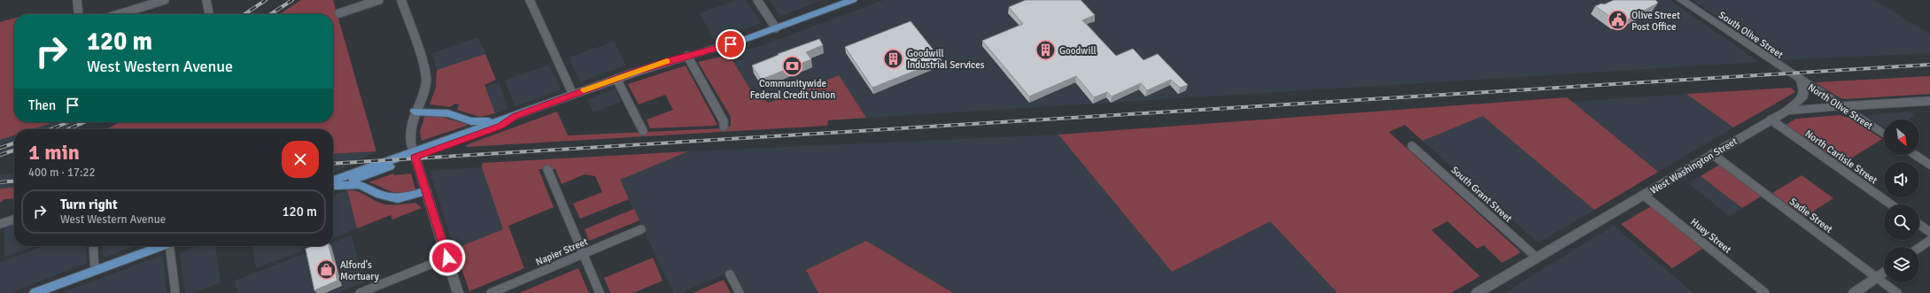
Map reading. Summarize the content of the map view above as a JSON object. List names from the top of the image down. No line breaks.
{"streets":{"street":["South Olive Street","North Olive Street","North Carlisle Street","West Washington Street","South Grant Street","Sadie Street","Huey Street","Napier Street"]},"crossings":[["South Olive Street","North Olive Street"],["North Olive Street","West Washington Street"],["North Carlisle Street","West Washington Street"],["West Washington Street","South Grant Street"],["West Washington Street","Sadie Street"],["West Washington Street","Huey Street"]],"places":{"public building":["Olive Street Post Office"],"building":["Goodwill","Goodwill Industrial Services"],"bank":["Communitywide Federal Credit Union"],"shop":["Alford's Mortuary"]},"north":"bottom right","page":{"turn":["120 m","West Western Avenue"],"then":"Then","heading":["1 min","400 m · 17:22"],"list":[{"name":"Turn right","note":"West Western Avenue","value":"120 m"}]}}
